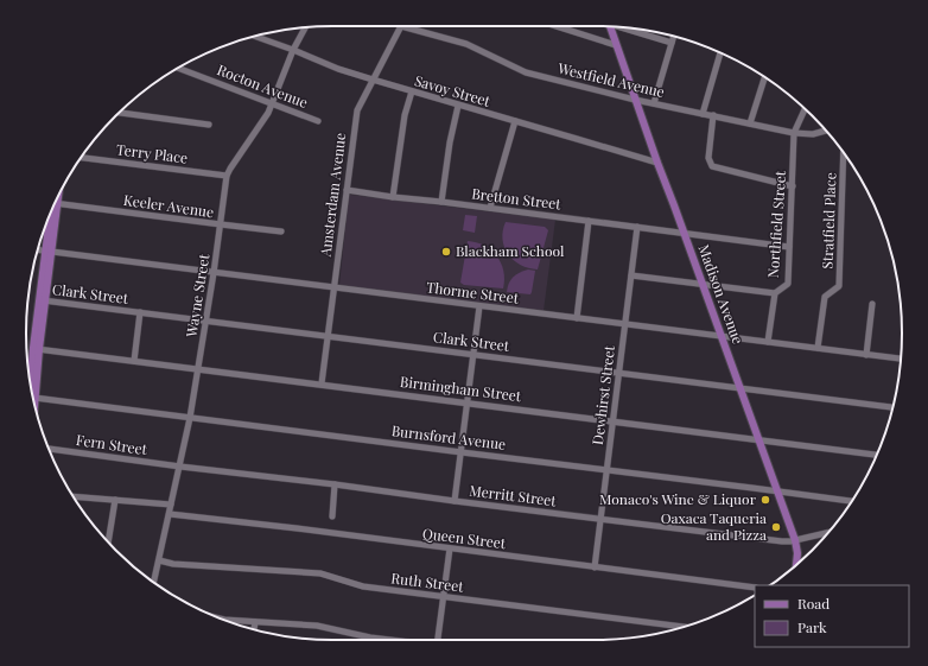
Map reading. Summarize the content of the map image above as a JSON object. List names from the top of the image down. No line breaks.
{"streets":{"main road":["Madison Avenue"],"street":["Westfield Avenue","Rocton Avenue","Savoy Street","Terry Place","Amsterdam Avenue","Bretton Street","Keeler Avenue","Stratfield Place","Northfield Street","Thorme Street","Clark Street","Wayne Street","Birmingham Street","Dewhirst Street","Burnsford Avenue","Fern Street","Merritt Street","Queen Street","Ruth Street"]},"crossings":[["Westfield Avenue","Amsterdam Avenue"],["Westfield Avenue","Northfield Street"],["Westfield Avenue","Madison Avenue"],["Rocton Avenue","Wayne Street"],["Savoy Street","Amsterdam Avenue"],["Savoy Street","Madison Avenue"],["Savoy Street","Wayne Street"],["Terry Place","Wayne Street"],["Amsterdam Avenue","Bretton Street"],["Amsterdam Avenue","Thorme Street"],["Amsterdam Avenue","Clark Street"],["Amsterdam Avenue","Birmingham Street"],["Bretton Street","Northfield Street"],["Bretton Street","Madison Avenue"],["Bretton Street","Dewhirst Street"],["Keeler Avenue","Wayne Street"],["Stratfield Place","Thorme Street"],["Northfield Street","Thorme Street"],["Thorme Street","Madison Avenue"],["Thorme Street","Wayne Street"],["Thorme Street","Dewhirst Street"],["Clark Street","Madison Avenue"],["Clark Street","Wayne Street"],["Clark Street","Dewhirst Street"],["Madison Avenue","Birmingham Street"],["Madison Avenue","Burnsford Avenue"],["Madison Avenue","Merritt Street"],["Wayne Street","Birmingham Street"],["Wayne Street","Burnsford Avenue"],["Wayne Street","Fern Street"],["Wayne Street","Merritt Street"],["Wayne Street","Queen Street"],["Wayne Street","Ruth Street"],["Birmingham Street","Dewhirst Street"],["Dewhirst Street","Burnsford Avenue"],["Dewhirst Street","Merritt Street"],["Dewhirst Street","Queen Street"],["Fern Street","Merritt Street"]],"places":["Blackham School","Monaco's Wine & Liquor","Oaxaca Taqueria and Pizza"],"legend":["Road","Park"]}
